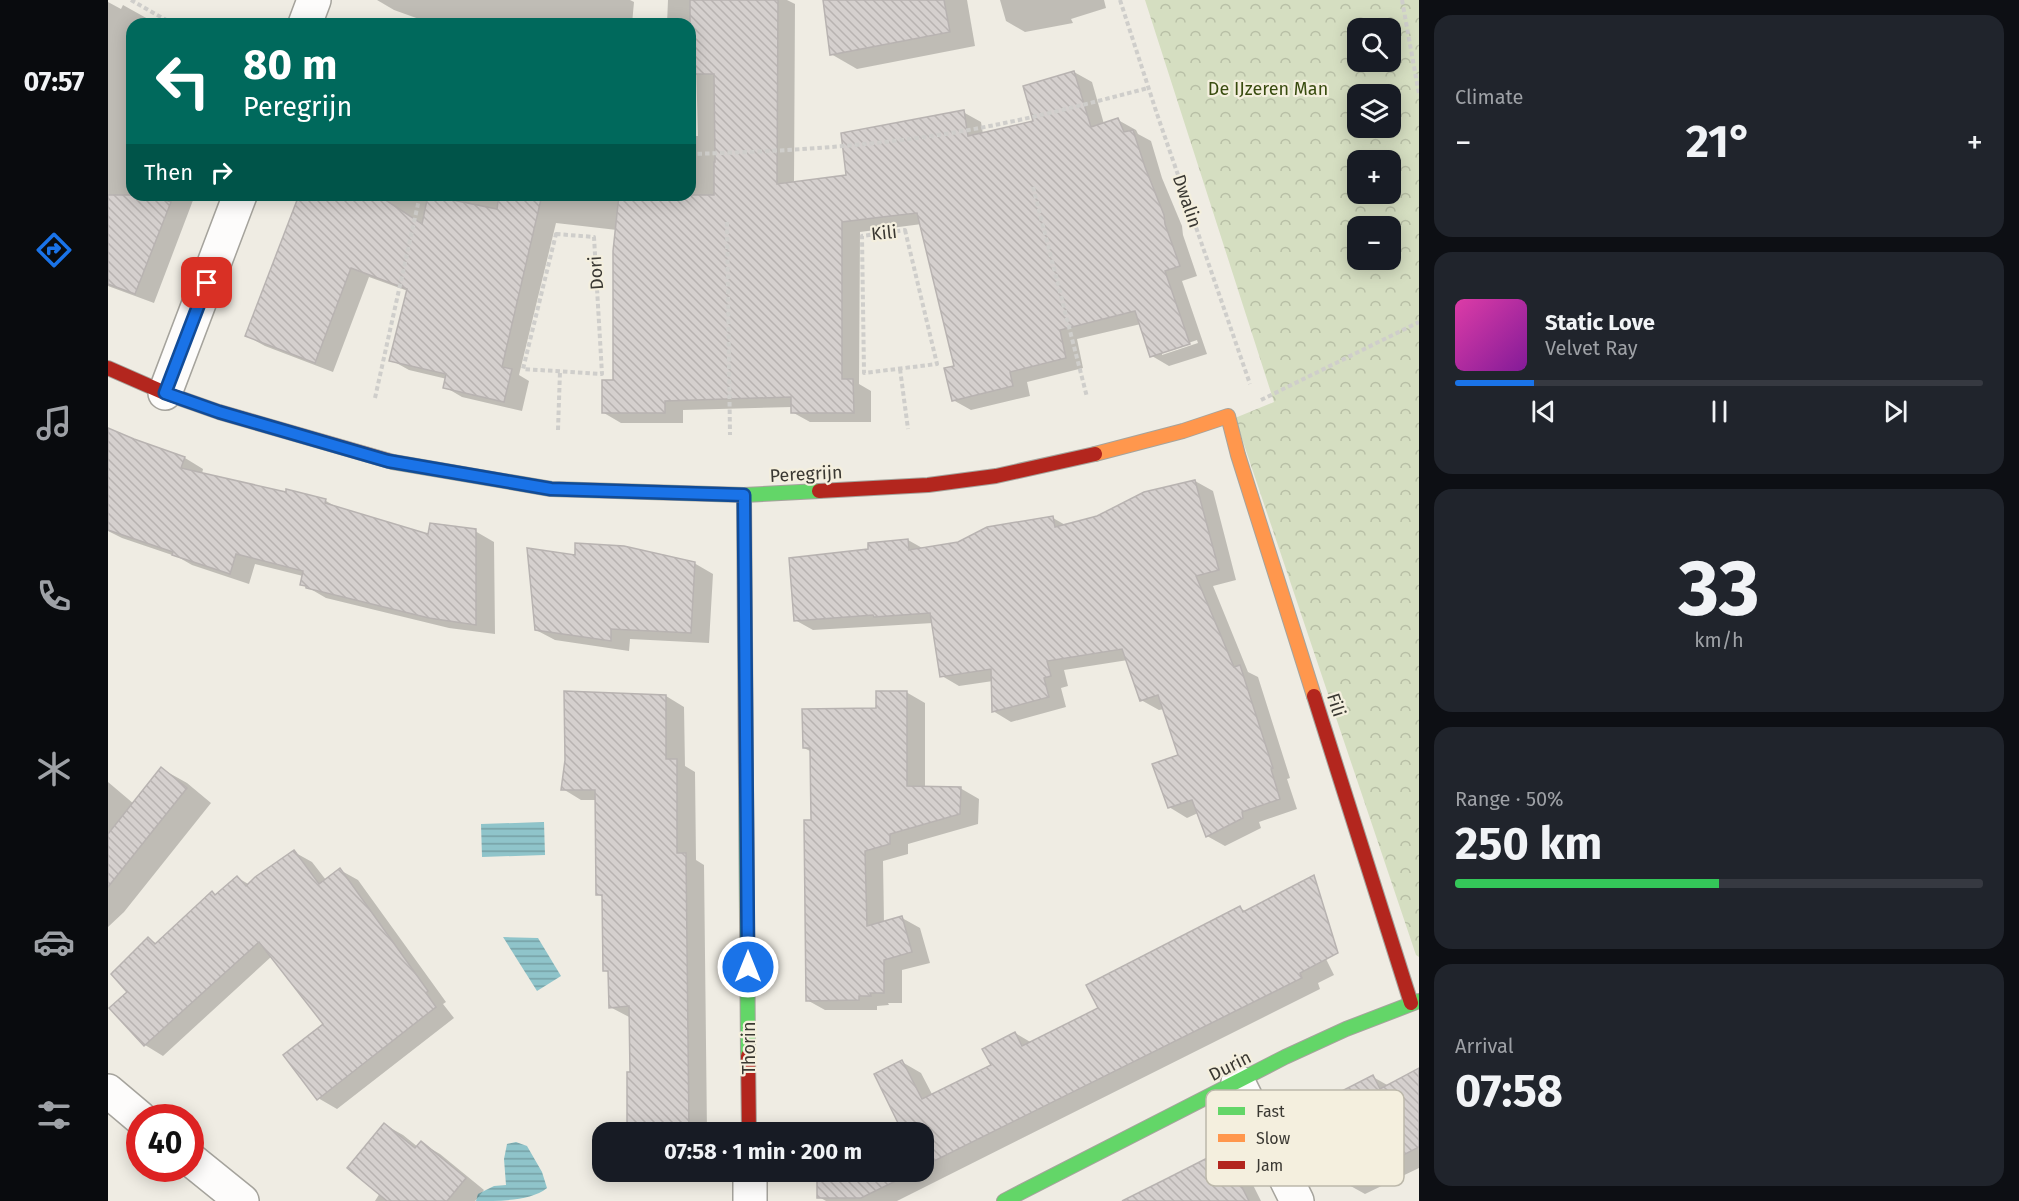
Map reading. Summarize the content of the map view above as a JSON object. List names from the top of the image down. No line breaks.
{"streets":{"street":["Peregrijn","Fili","Thorin","Durin"],"path":["Dwalin","Kili","Dori"]},"crossings":[["Peregrijn","Fili"],["Peregrijn","Thorin"],["Fili","Durin"]],"parks":["De IJzeren Man"],"legend":["Fast","Slow","Jam"],"page":{"tabs":"07:57","tile":["Climate",["33","km/h"],["Range · 50%","250 km"],["Arrival","07:58"]],"map_buttons":["+","−"],"turn":["80 m","Peregrijn"],"heat":["−","21°","+"],"then":"Then","song":["Static Love","Velvet Ray"],"limit":"40","trip":"07:58 · 1 min · 200 m"}}
